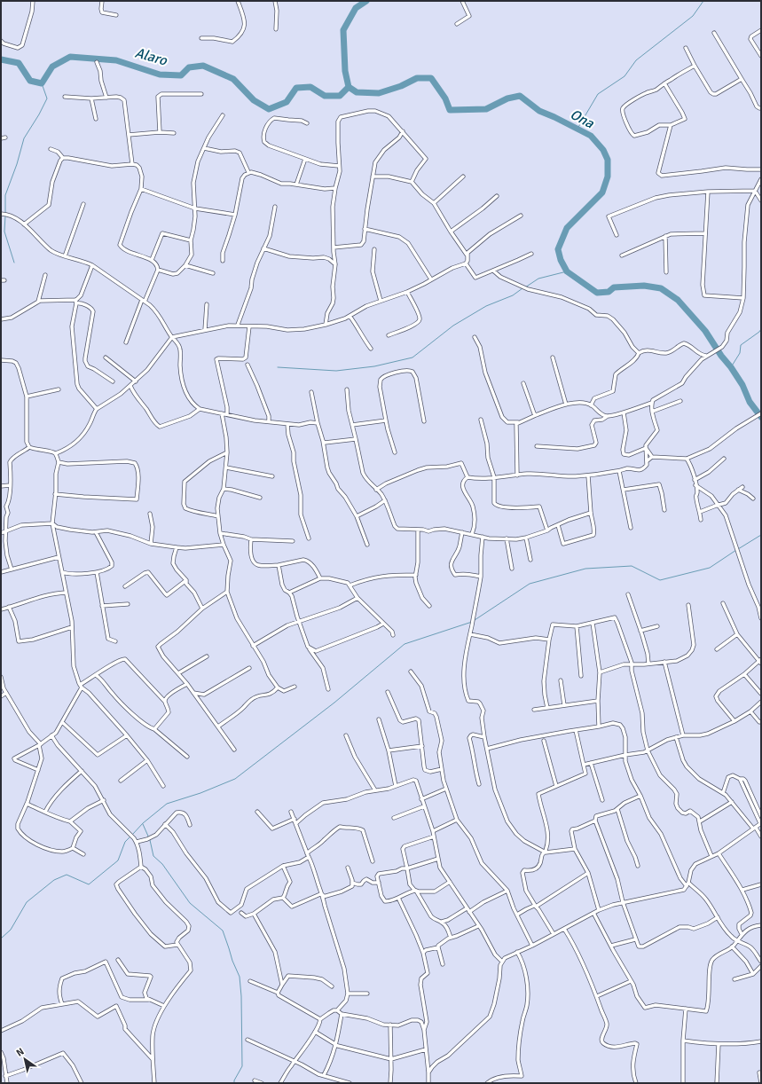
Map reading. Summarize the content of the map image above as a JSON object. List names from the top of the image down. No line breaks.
{"water":["Alaro","Ona"],"north":"top left"}
